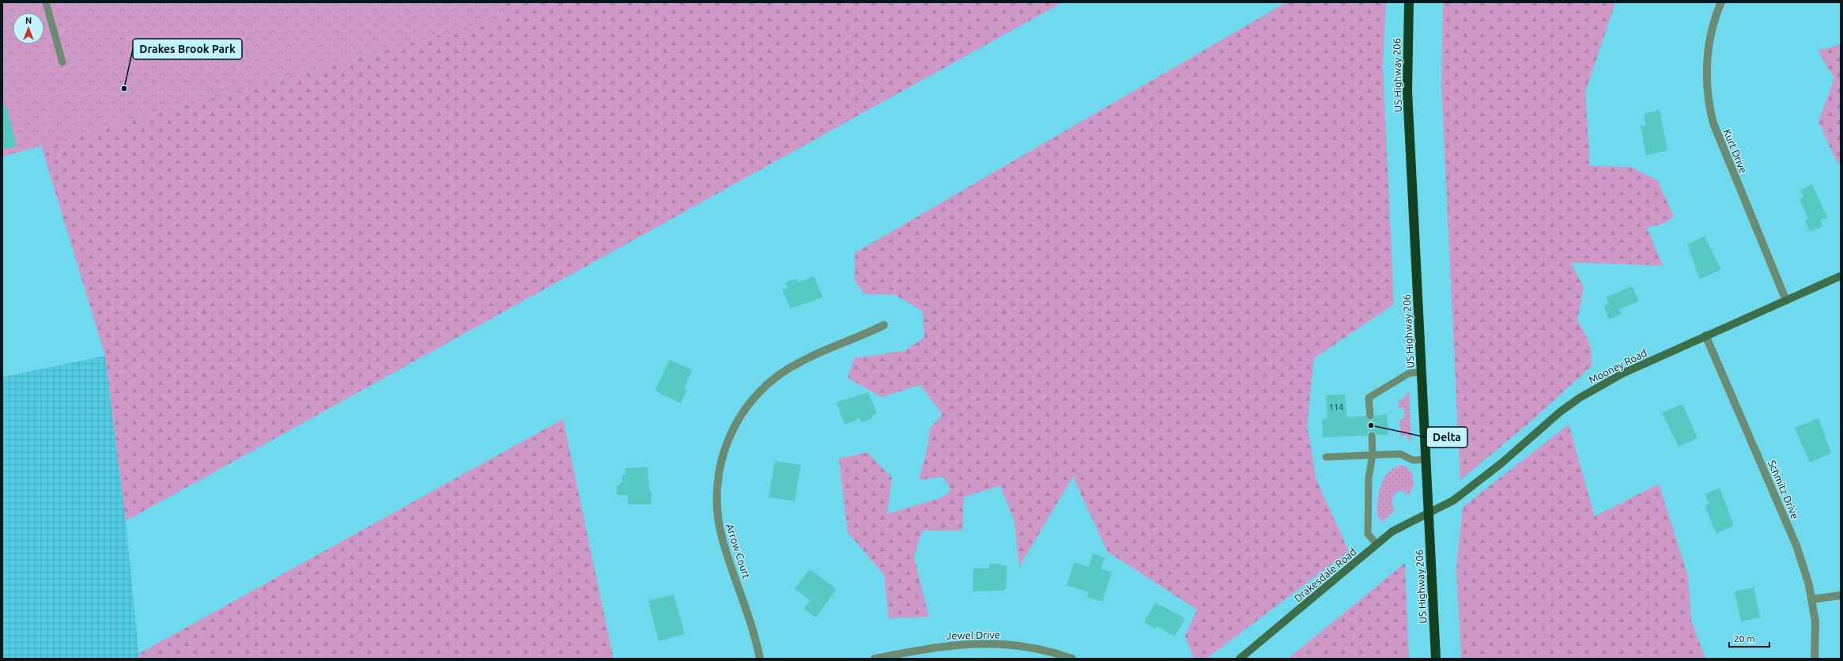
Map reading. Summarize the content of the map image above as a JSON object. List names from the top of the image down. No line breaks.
{"streets":{"highway":["US Highway 206"],"street":["Kurt Drive","Mooney Road","Schmitz Drive","Arrow Court","Drakesdale Road","Jewel Drive"]},"crossings":[["US Highway 206","Mooney Road"],["US Highway 206","Drakesdale Road"],["Kurt Drive","Mooney Road"],["Mooney Road","Schmitz Drive"],["Mooney Road","Drakesdale Road"]],"places":["Drakes Brook Park","Delta"],"house_numbers":["114"],"scale_bar":"20 m","north":"top"}
